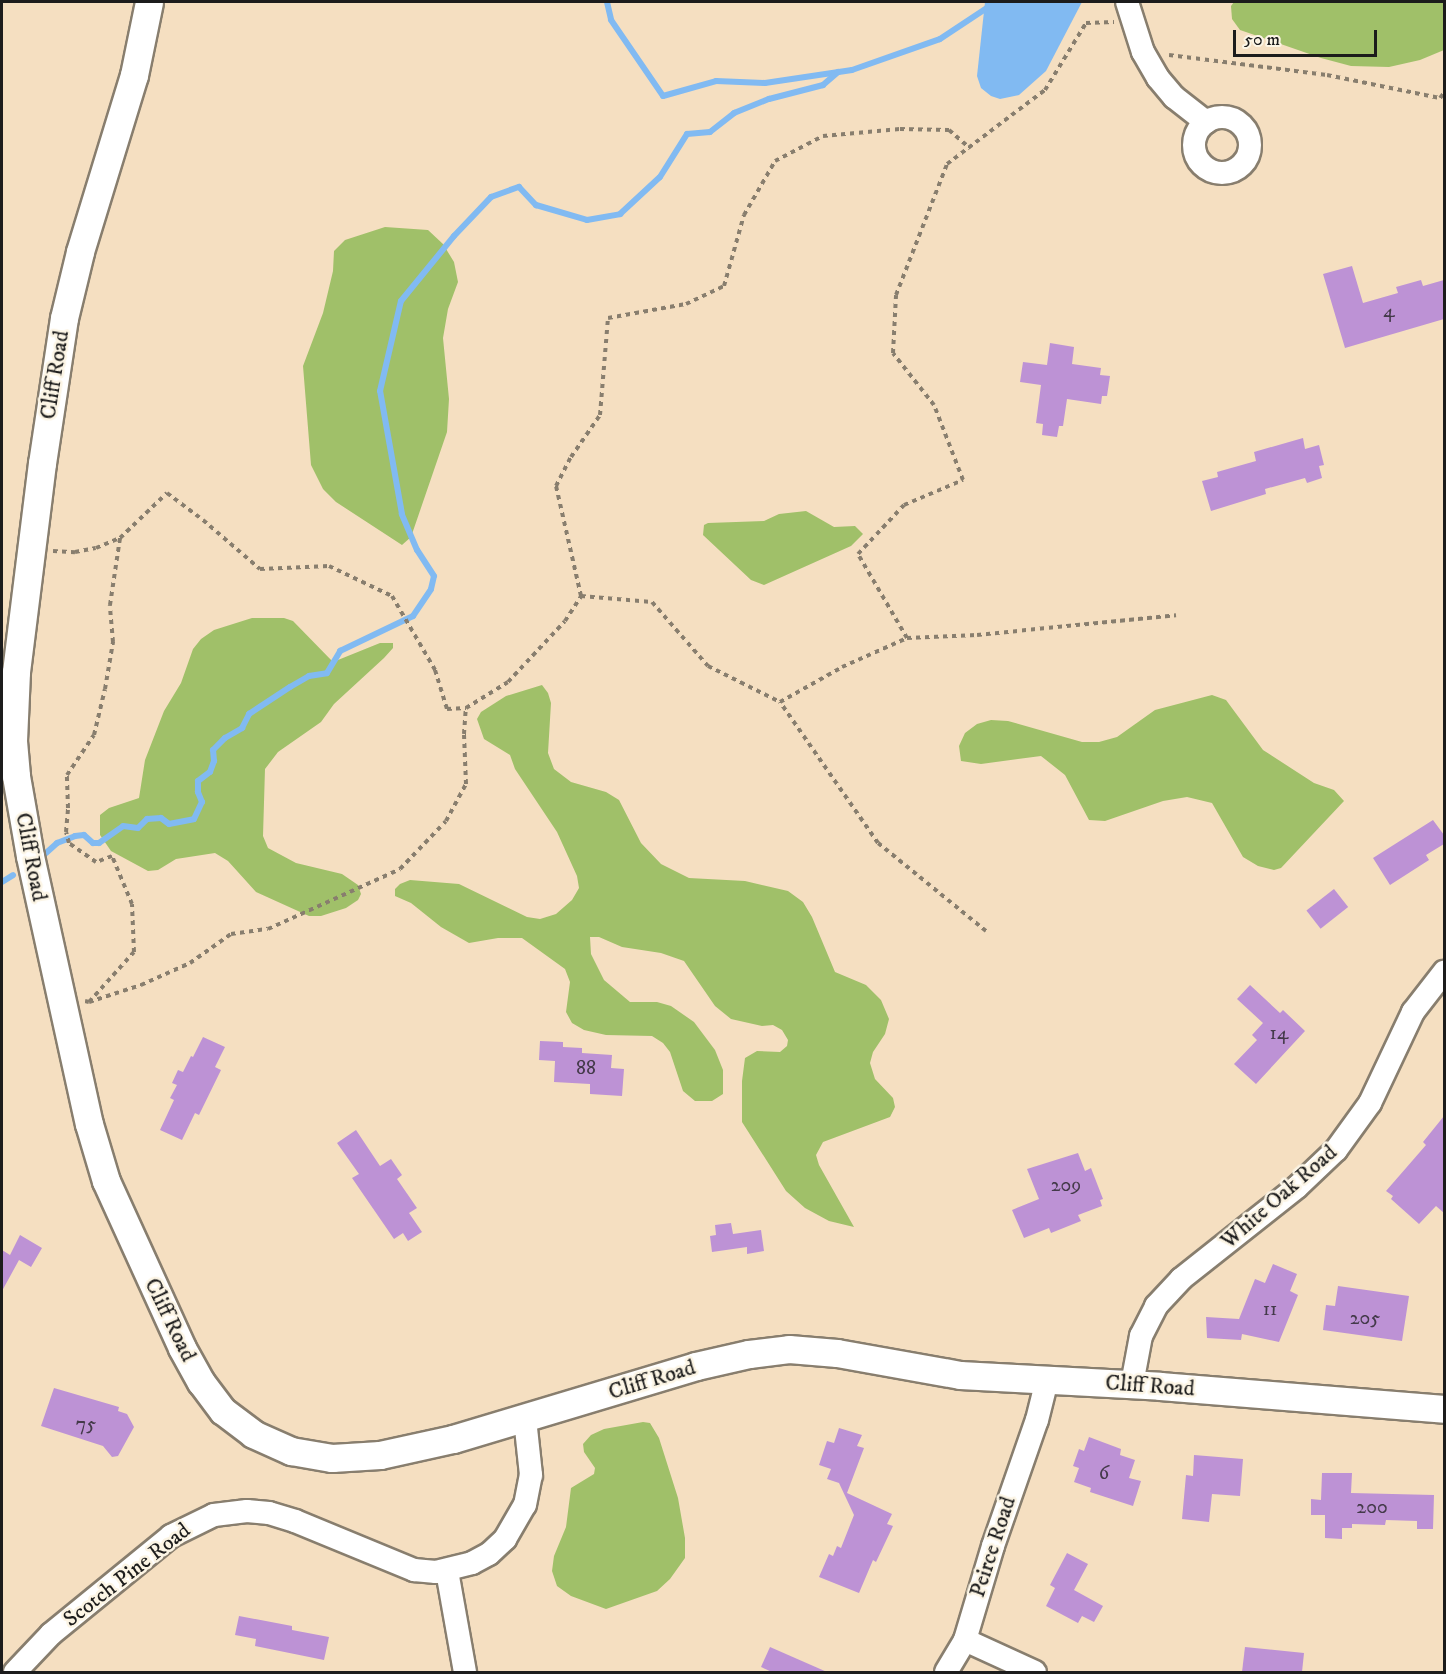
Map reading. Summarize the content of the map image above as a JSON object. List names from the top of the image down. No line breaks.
{"streets":{"street":["Cliff Road","White Oak Road","Peirce Road","Scotch Pine Road"]},"crossings":[["Cliff Road","White Oak Road"],["Cliff Road","Peirce Road"],["Cliff Road","Scotch Pine Road"]],"house_numbers":["4","14","88","209","11","205","75","6","200"],"scale_bar":"50 m"}
